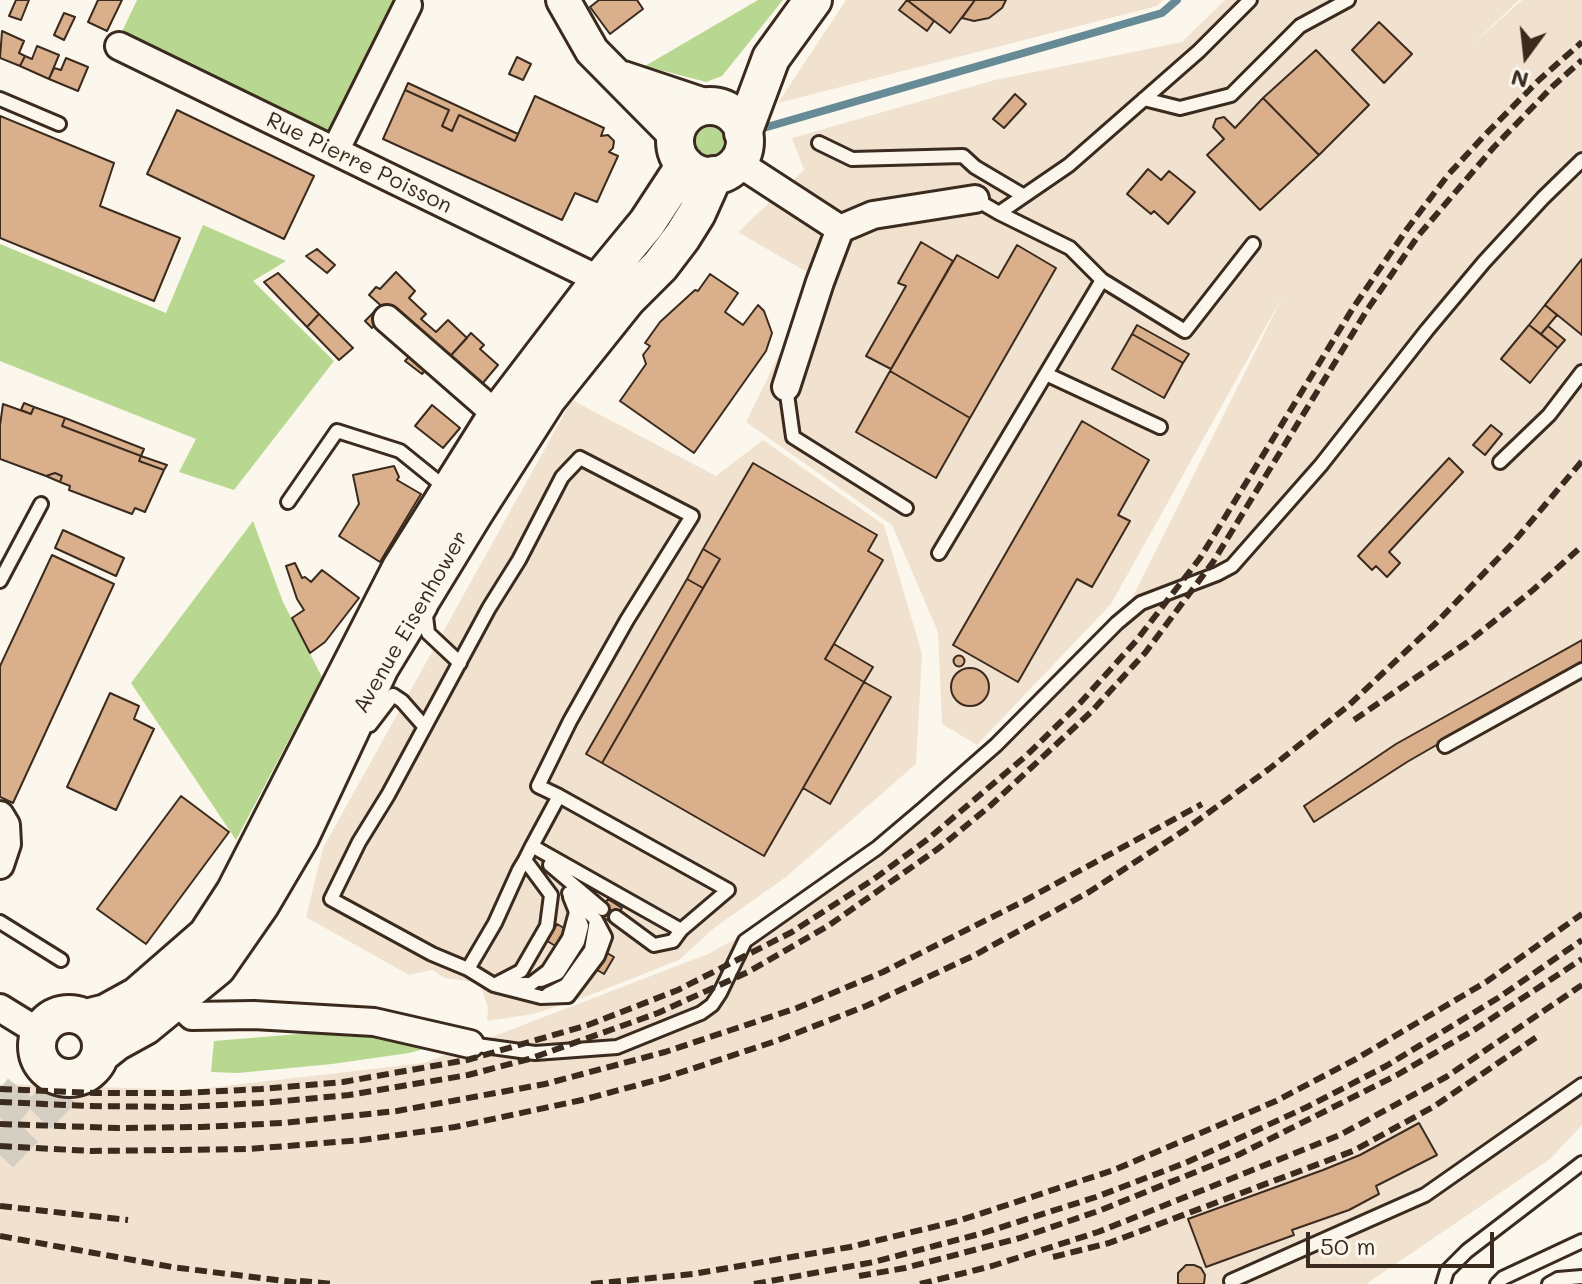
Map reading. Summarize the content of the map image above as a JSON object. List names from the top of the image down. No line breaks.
{"streets":{"main road":["Avenue Eisenhower"],"street":["Rue Pierre Poisson"]},"crossings":[["Rue Pierre Poisson","Avenue Eisenhower"]],"scale_bar":"50 m","north":"bottom"}
